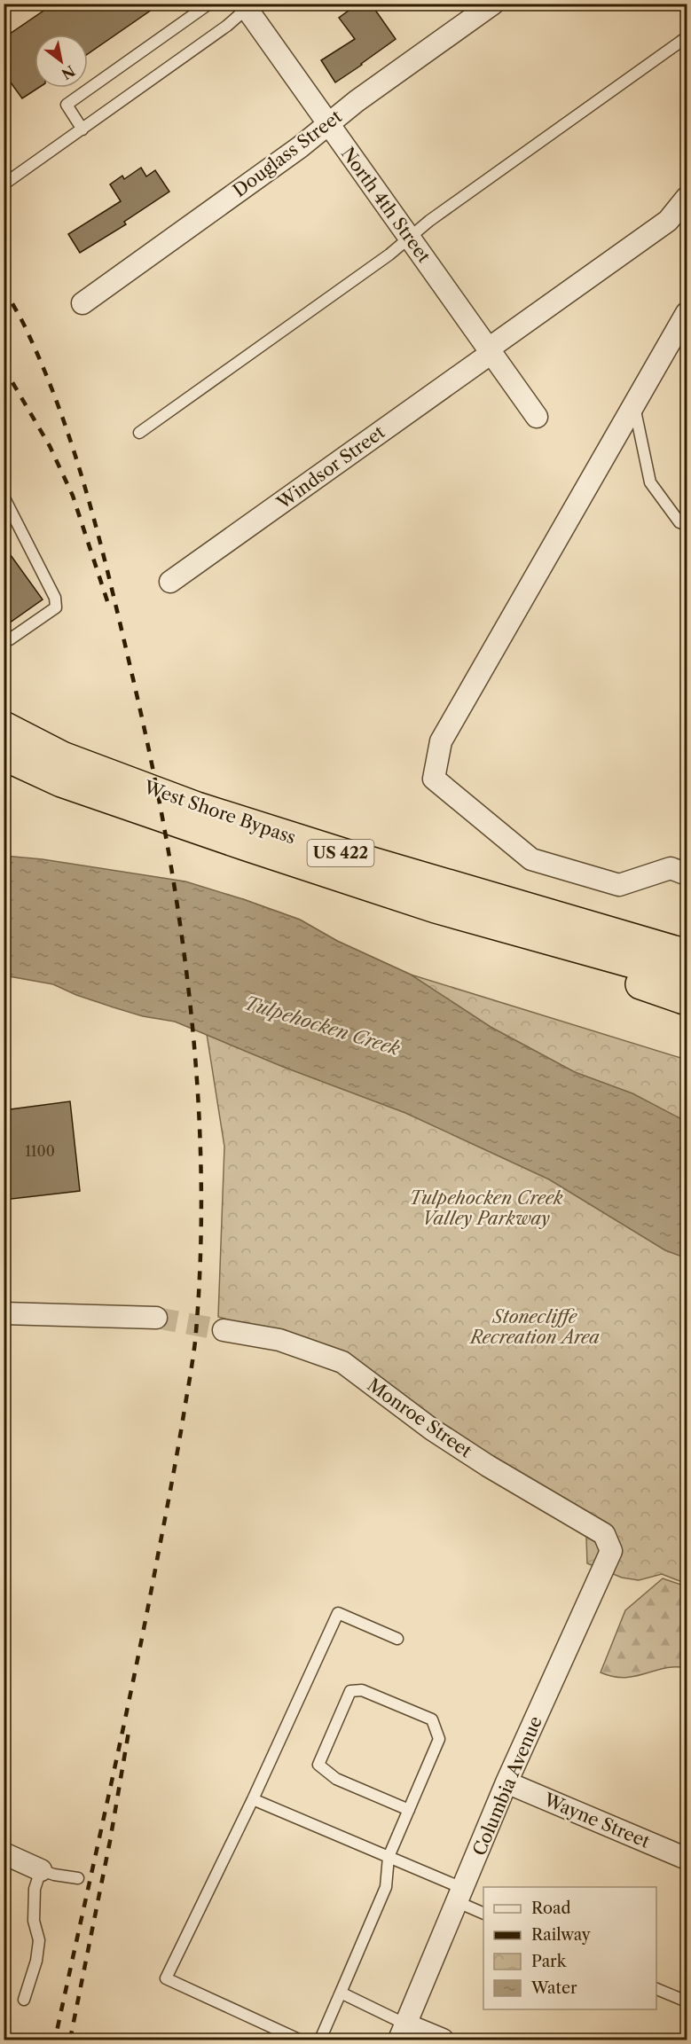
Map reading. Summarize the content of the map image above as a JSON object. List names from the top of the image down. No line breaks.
{"streets":{"highway":["West Shore Bypass","US 422"],"street":["Douglass Street","North 4th Street","Windsor Street","Monroe Street","Columbia Avenue","Wayne Street"]},"crossings":[["Douglass Street","North 4th Street"],["North 4th Street","Windsor Street"],["Monroe Street","Columbia Avenue"],["Columbia Avenue","Wayne Street"]],"water":["Tulpehocken Creek"],"parks":["Tulpehocken Creek Valley Parkway","Stonecliffe Recreation Area"],"house_numbers":["1100"],"legend":["Road","Railway","Park","Water"],"north":"bottom right"}
